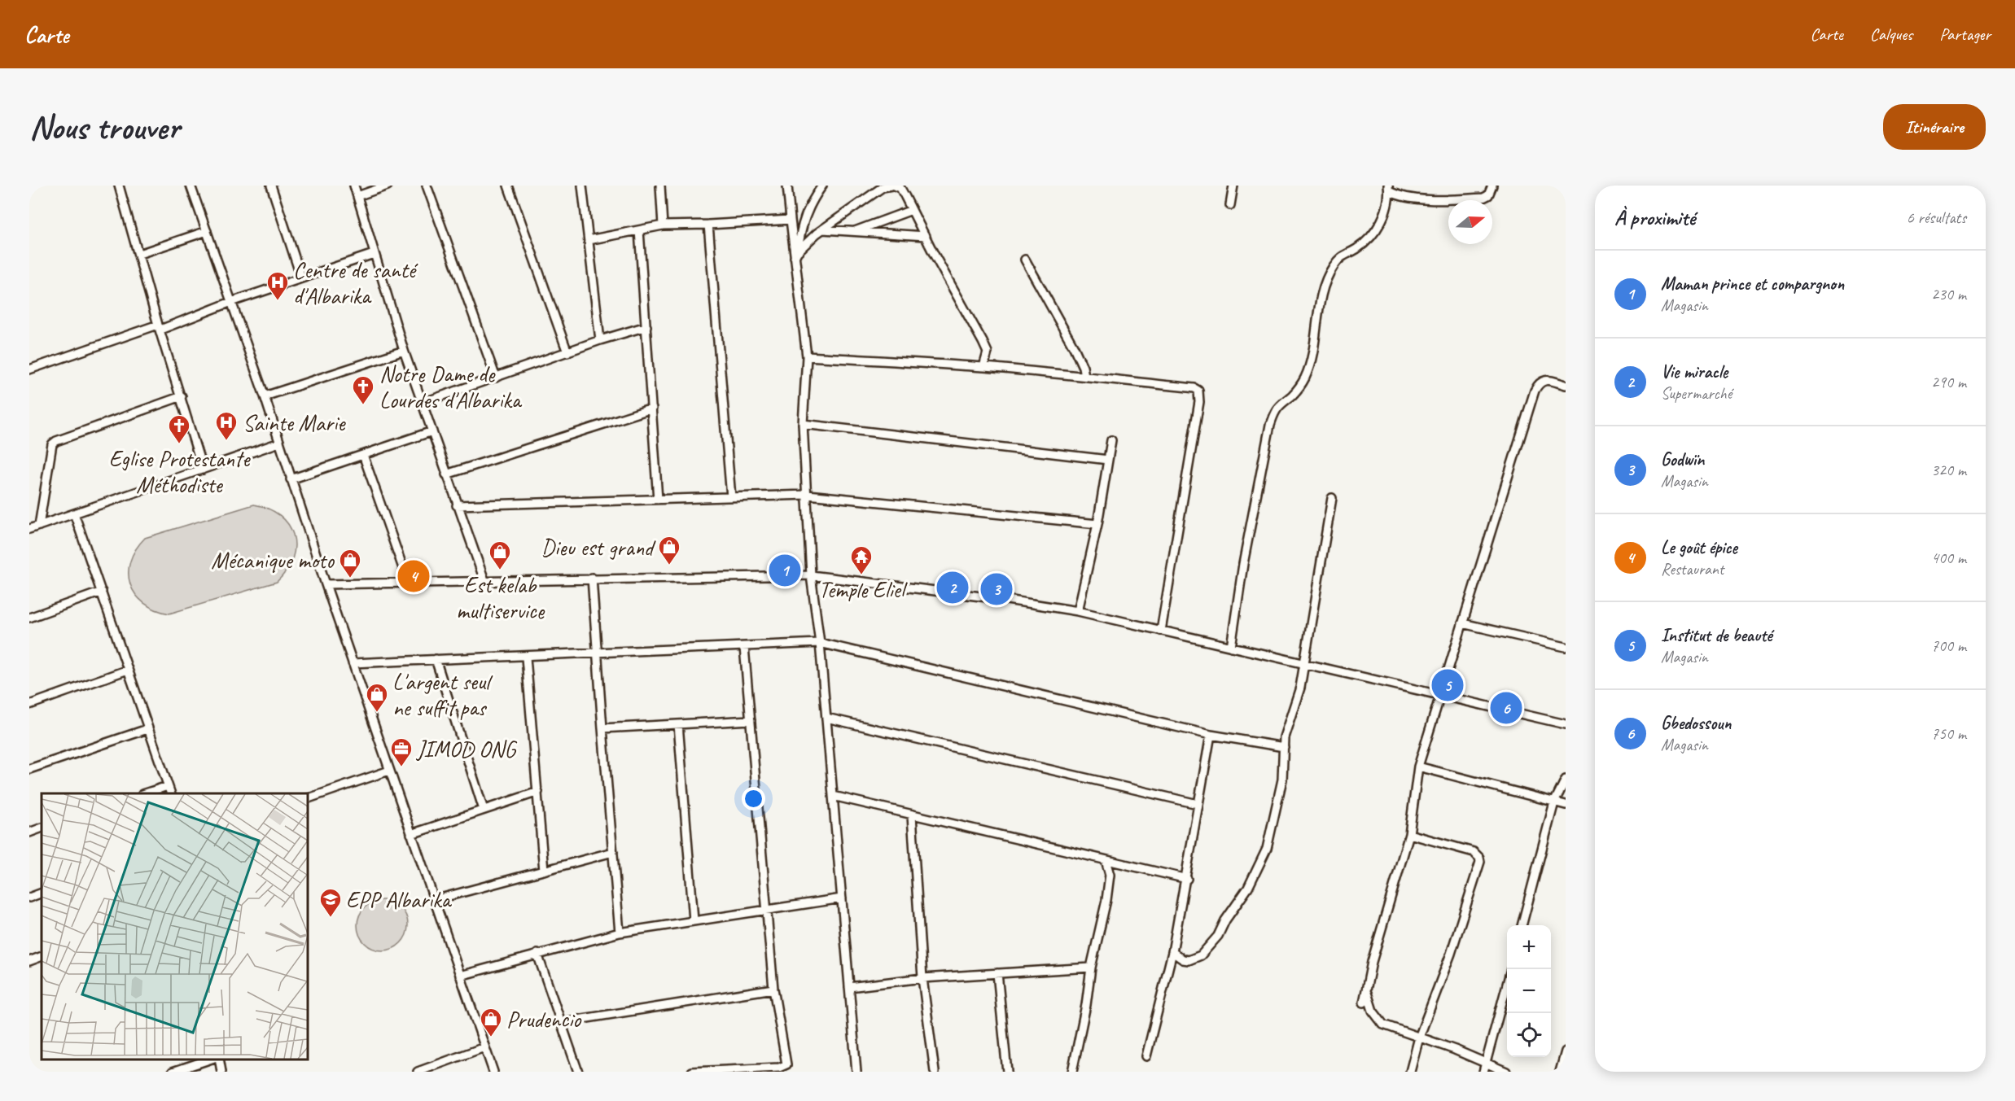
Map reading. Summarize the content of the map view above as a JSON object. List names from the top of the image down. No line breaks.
{"places":{"hospital":["Centre de santé d'Albarika","Sainte Marie"],"church":["Notre Dame de Lourdes d'Albarika","Eglise Protestante Méthodiste"],"shop":["Dieu est grand","Est kelab multiservice","Mécanique moto","L'argent seul ne suffit pas","Prudencio"],"temple":["Temple Eliel"],"office":["JIMOD ONG"],"school or university":["EPP Albarika"]},"north":"right","page":{"header":"Carte","nav":["Carte","Calques","Partager"],"buttons":"Itinéraire","title":"Nous trouver","heading":["À proximité","6 résultats"],"list":[{"mark":"1","name":"Maman prince et compargnon","note":"Magasin","value":"230 m"},{"mark":"2","name":"Vie miracle","note":"Supermarché","value":"290 m"},{"mark":"3","name":"Godwïn","note":"Magasin","value":"320 m"},{"mark":"4","name":"Le goût épice","note":"Restaurant","value":"400 m"},{"mark":"5","name":"Institut de beauté","note":"Magasin","value":"700 m"},{"mark":"6","name":"Gbedossoun","note":"Magasin","value":"750 m"}],"pins":["1","4","2","3","5","6"],"map_buttons":["+","−"]}}
